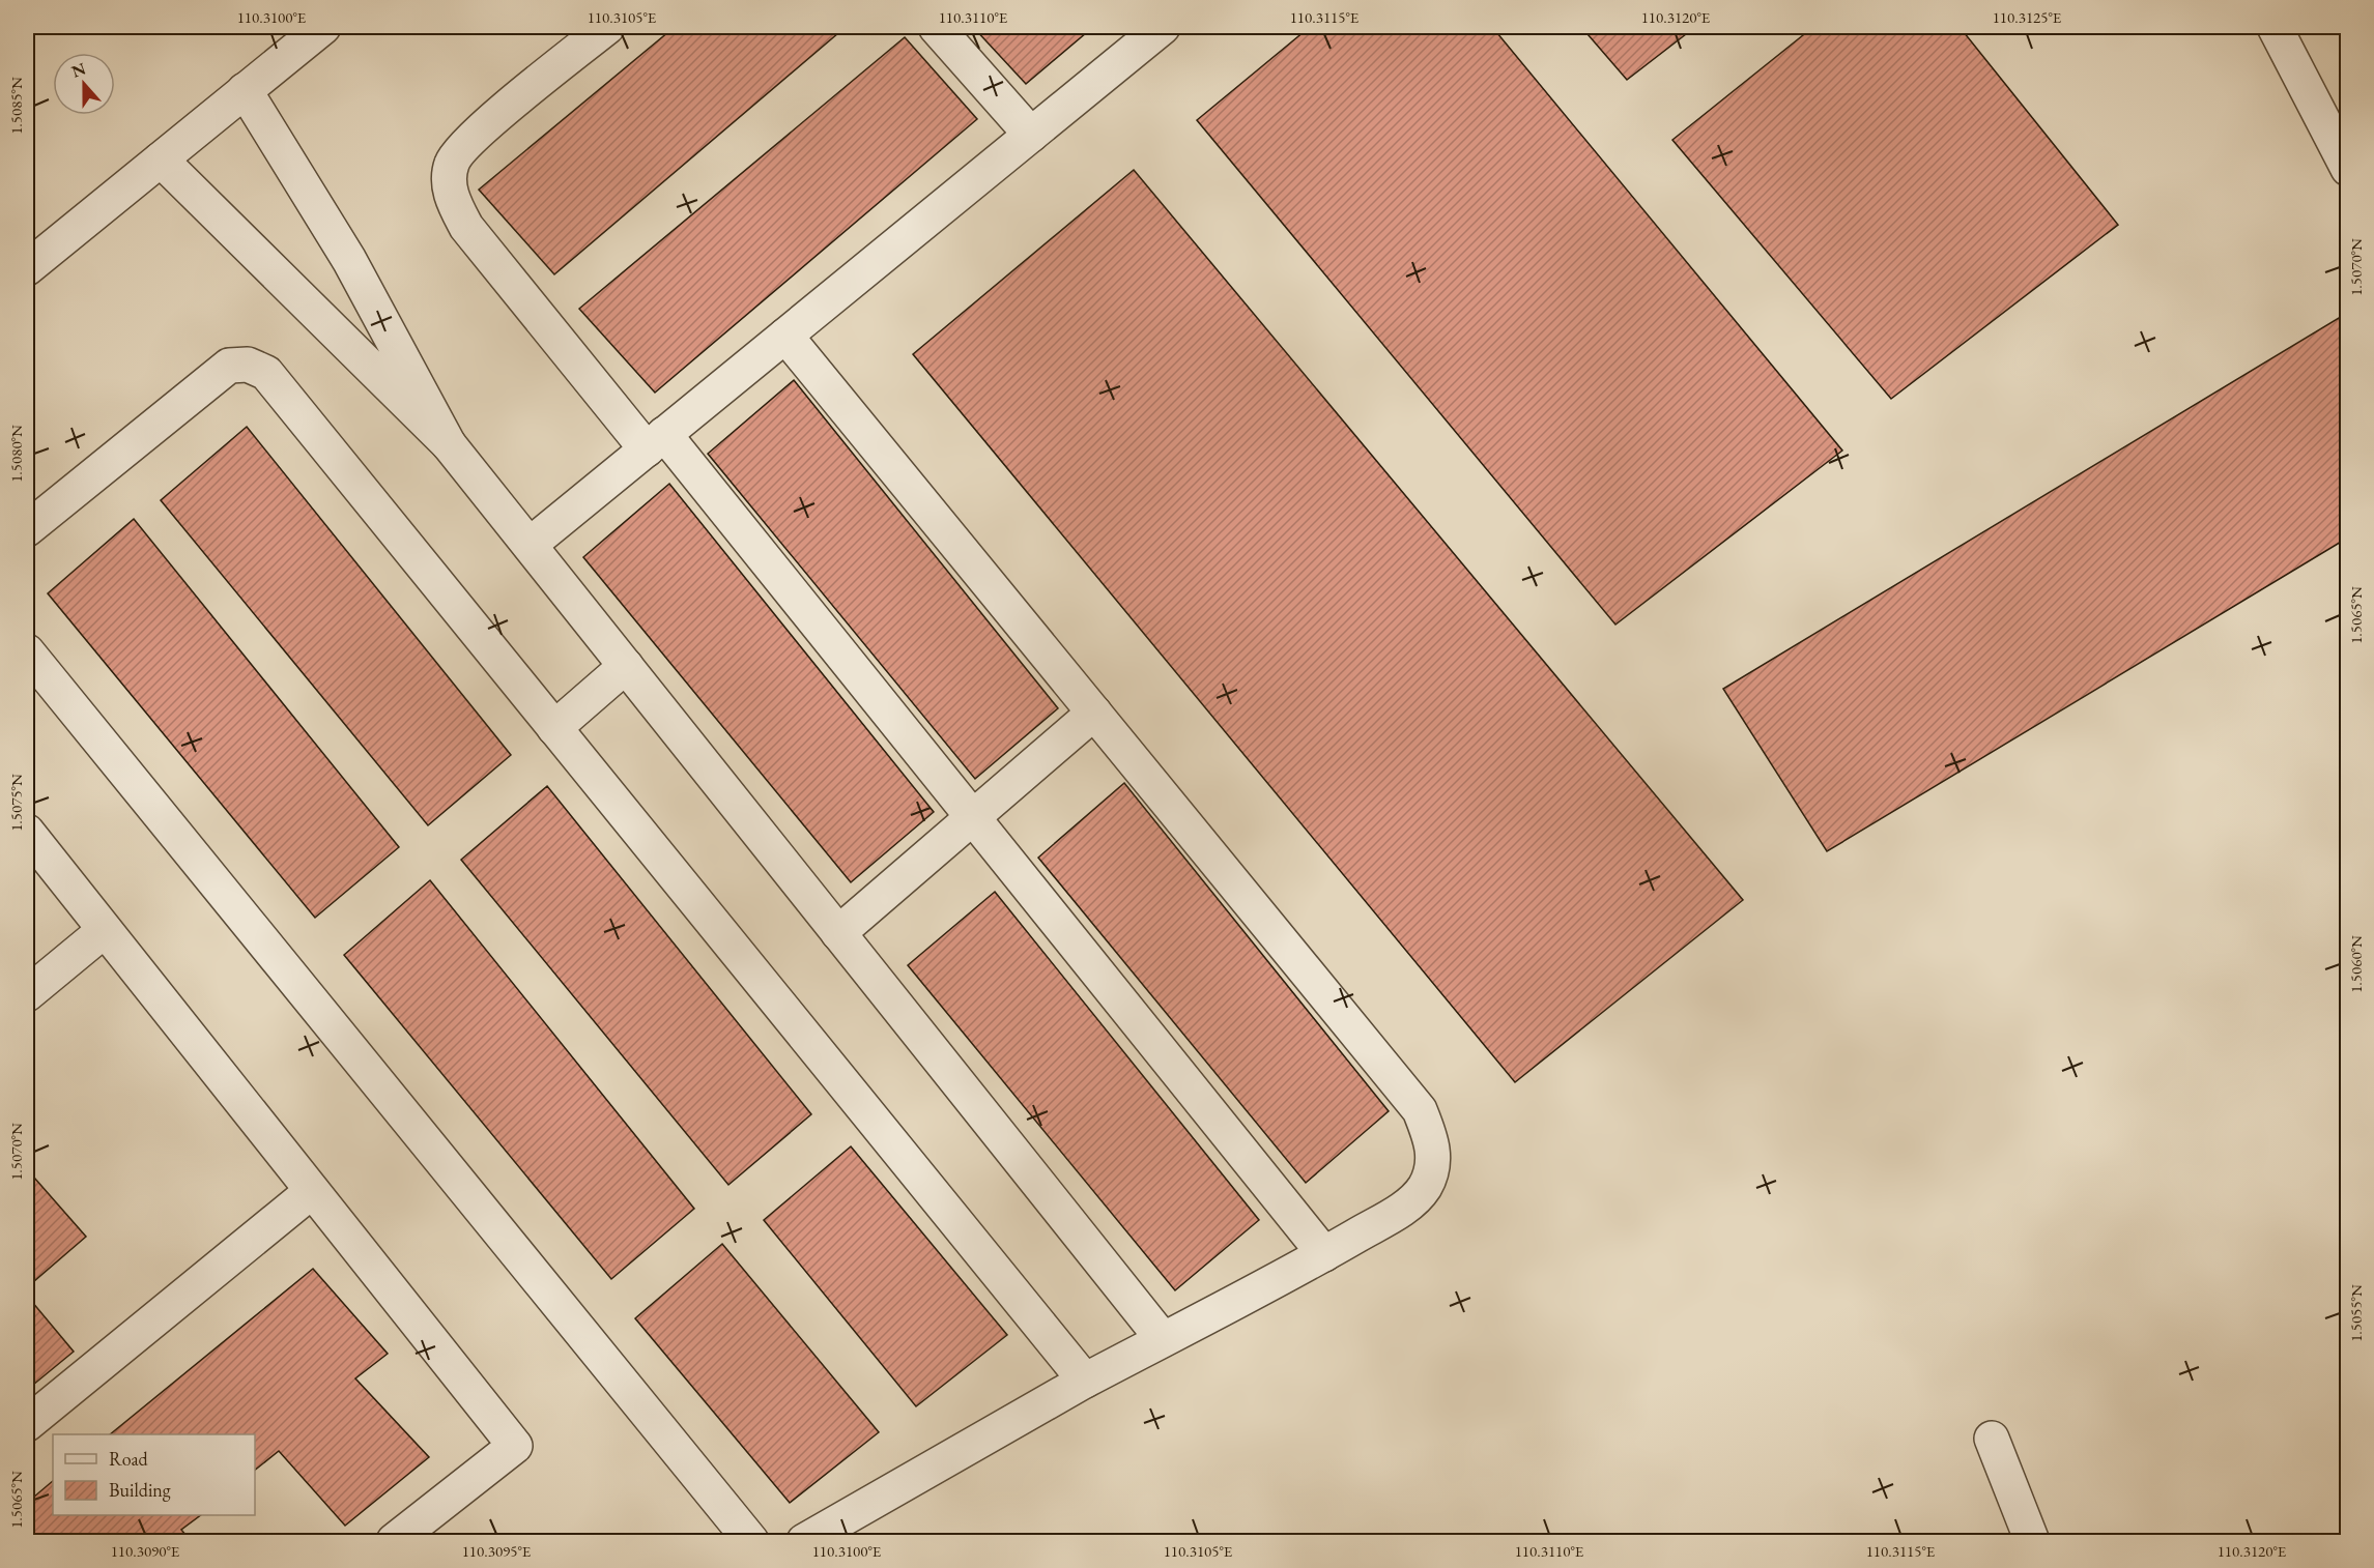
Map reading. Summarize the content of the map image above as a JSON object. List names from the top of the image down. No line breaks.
{"legend":["Road","Building"],"north":"top","coordinates":["110.3100°E","110.3105°E","110.3110°E","110.3115°E","110.3120°E","110.3125°E","1.5085°N","1.5070°N","1.5080°N","1.5065°N","1.5075°N","1.5060°N","1.5055°N","110.3090°E","110.3095°E"]}
